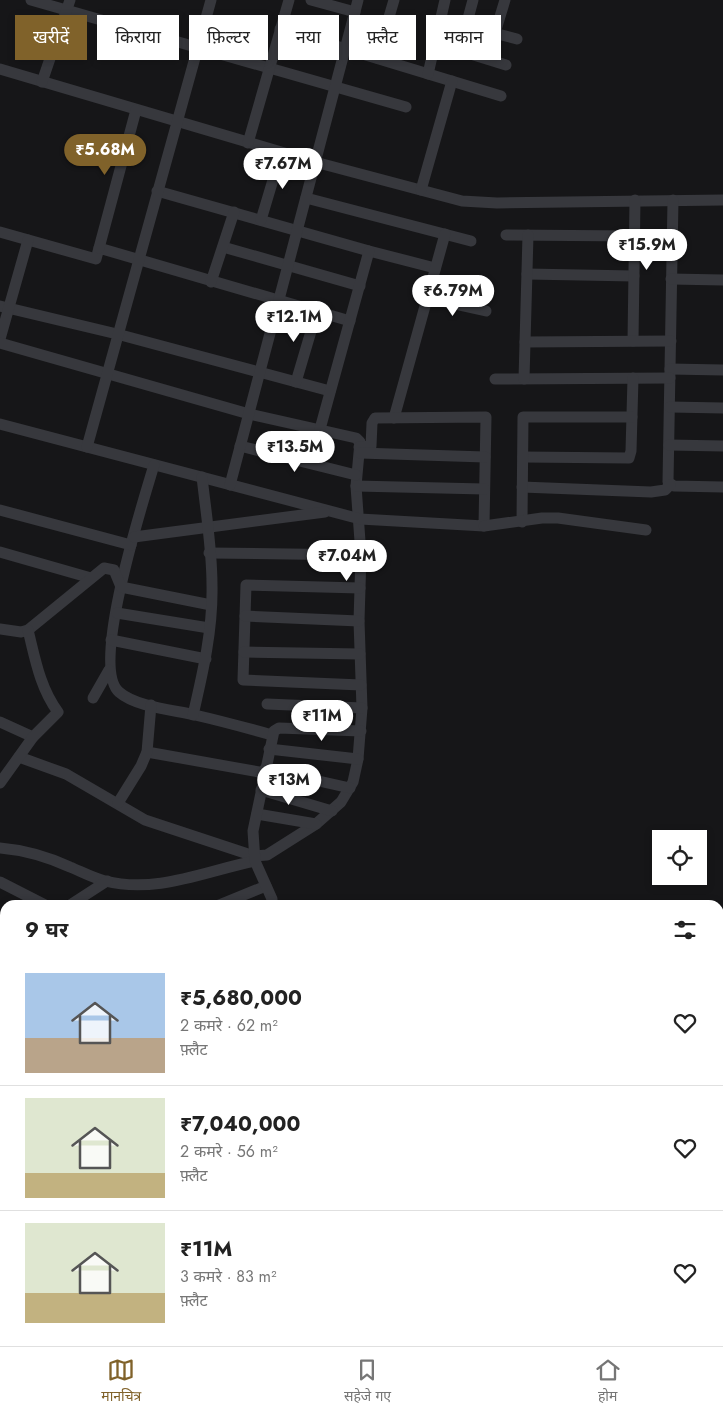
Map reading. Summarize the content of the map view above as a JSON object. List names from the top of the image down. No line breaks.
{"page":{"chip":["खरीदें","किराया","फ़िल्टर","नया","फ़्लैट","मकान"],"price":["₹5.68M","₹7.67M","₹15.9M","₹6.79M","₹12.1M","₹13.5M","₹7.04M","₹11M","₹13M"],"heading":"9 घर","list":[{"name":"₹5,680,000","note":"2 कमरे · 62 m² · फ़्लैट"},{"name":"₹7,040,000","note":"2 कमरे · 56 m² · फ़्लैट"},{"name":"₹11M","note":"3 कमरे · 83 m² · फ़्लैट"}],"tabs":["मानचित्र","सहेजे गए","होम"]}}
